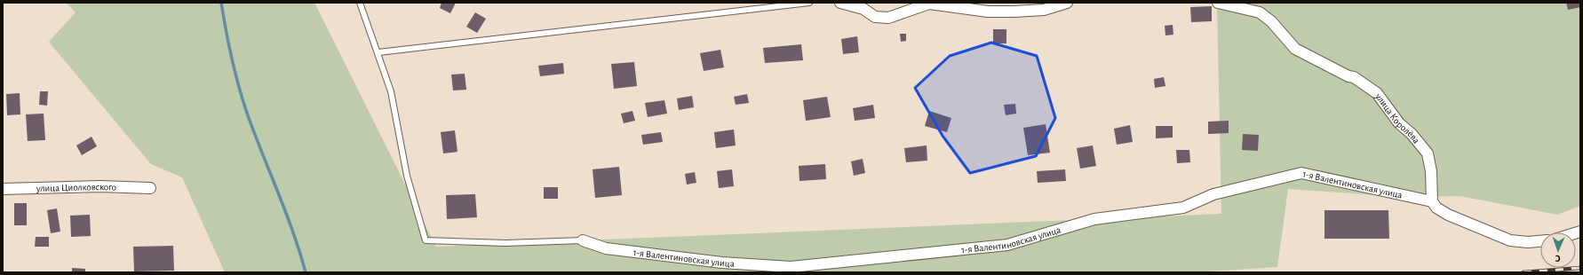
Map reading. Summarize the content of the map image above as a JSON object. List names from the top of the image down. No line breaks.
{"streets":{"street":["улица Королёва","1-я Валентиновская улица","улица Циолковского"]},"crossings":[["улица Королёва","1-я Валентиновская улица"]],"north":"bottom"}
